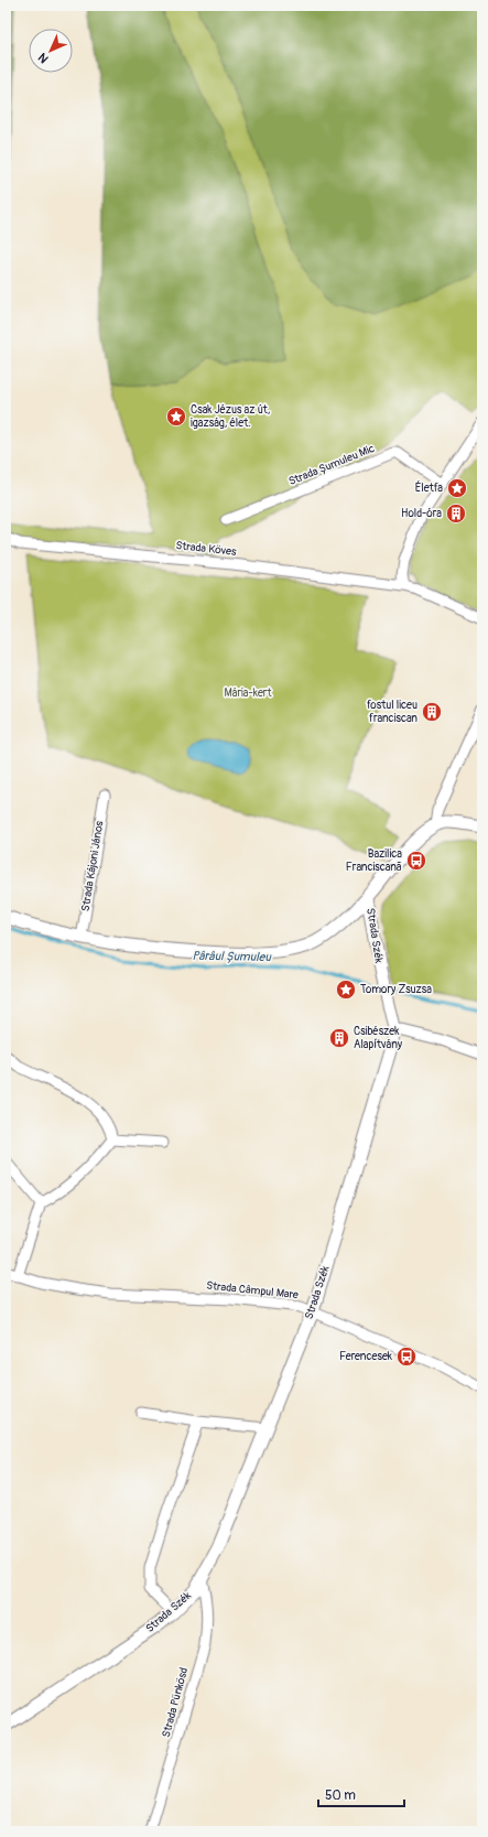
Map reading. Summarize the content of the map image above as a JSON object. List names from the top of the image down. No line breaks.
{"streets":{"street":["Strada Șumuleu Mic","Strada Köves","Strada Kájoni János","Strada Szék","Strada Câmpul Mare","Strada Pünkösd"]},"crossings":[["Strada Szék","Strada Câmpul Mare"],["Strada Szék","Strada Pünkösd"]],"water":["Pârâul Șumuleu"],"parks":["Mária-kert"],"places":{"place":["Csak Jézus az út, igazság, élet.","Életfa","Tomory Zsuzsa"],"building":["Hold-óra","fostul liceu franciscan","Csibészek Alapítvány"],"bus stop":["Bazilica Franciscană","Ferencesek"]},"scale_bar":"50 m","north":"bottom left"}
